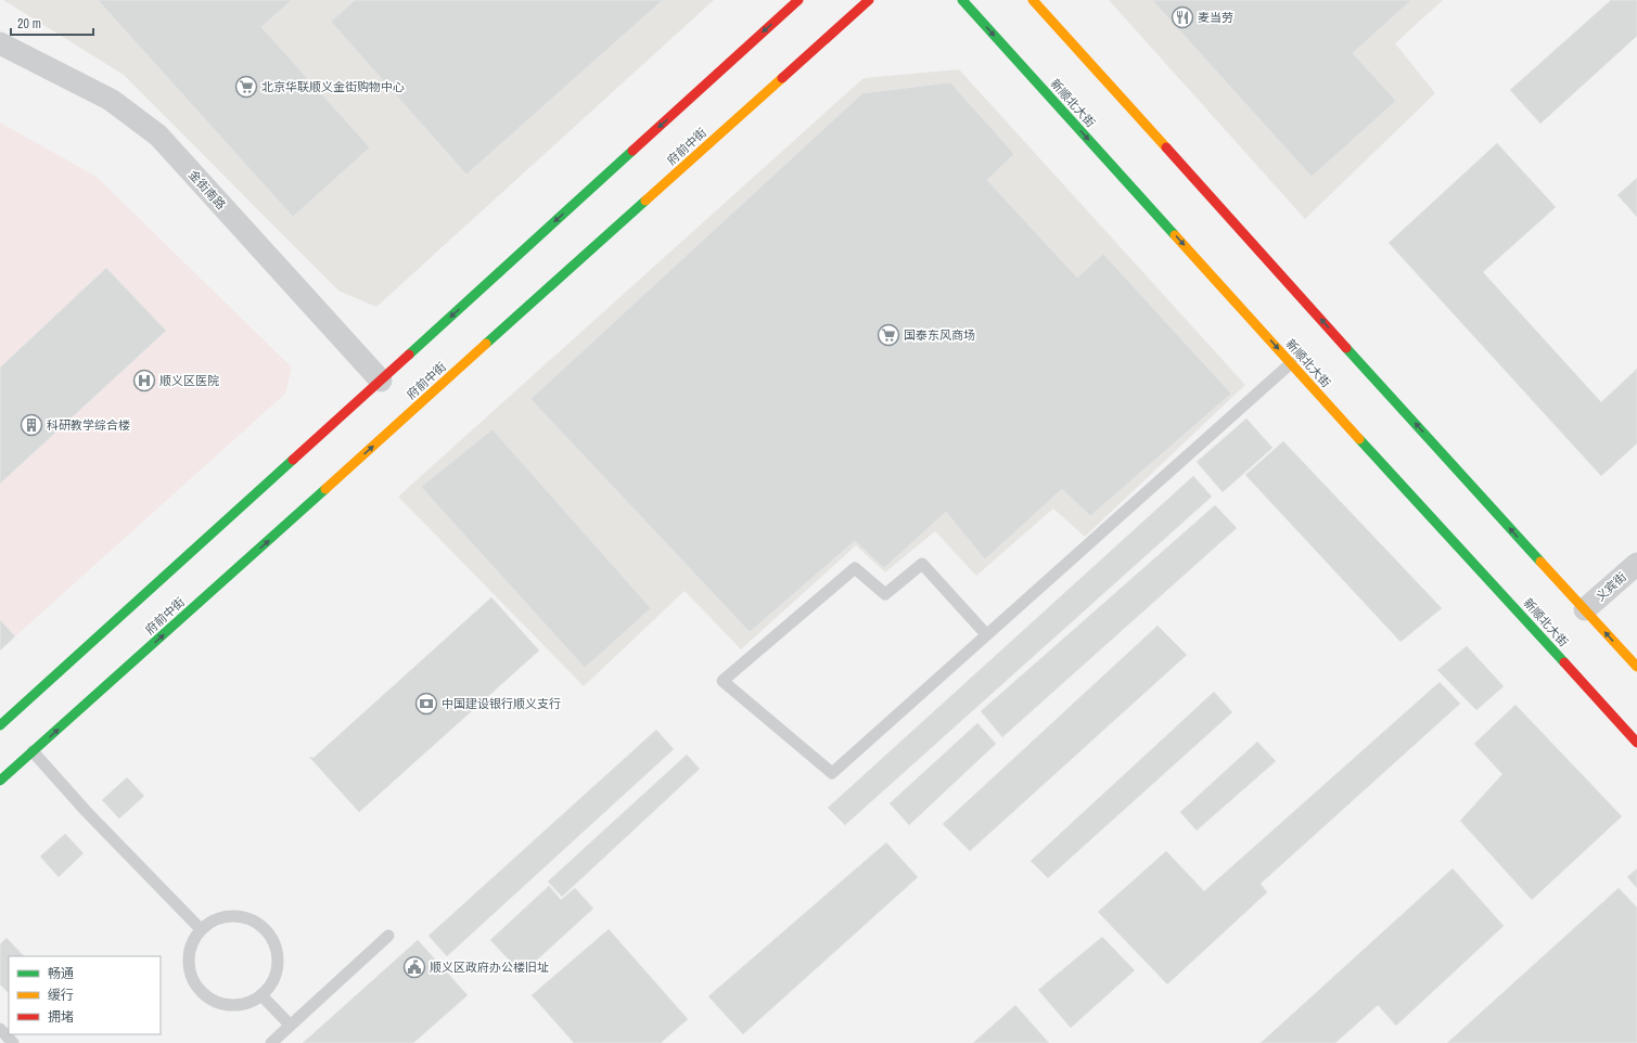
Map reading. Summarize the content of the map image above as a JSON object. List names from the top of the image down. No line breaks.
{"streets":{"main road":["新顺北大街","府前中街"],"street":["金街南路","义宾街"]},"places":{"restaurant":["麦当劳"],"supermarket":["北京华联顺义金街购物中心","国泰东风商场"],"hospital":["顺义区医院"],"building":["科研教学综合楼"],"bank":["中国建设银行顺义支行"],"public building":["顺义区政府办公楼旧址"]},"legend":["畅通","缓行","拥堵"],"scale_bar":"20 m"}
